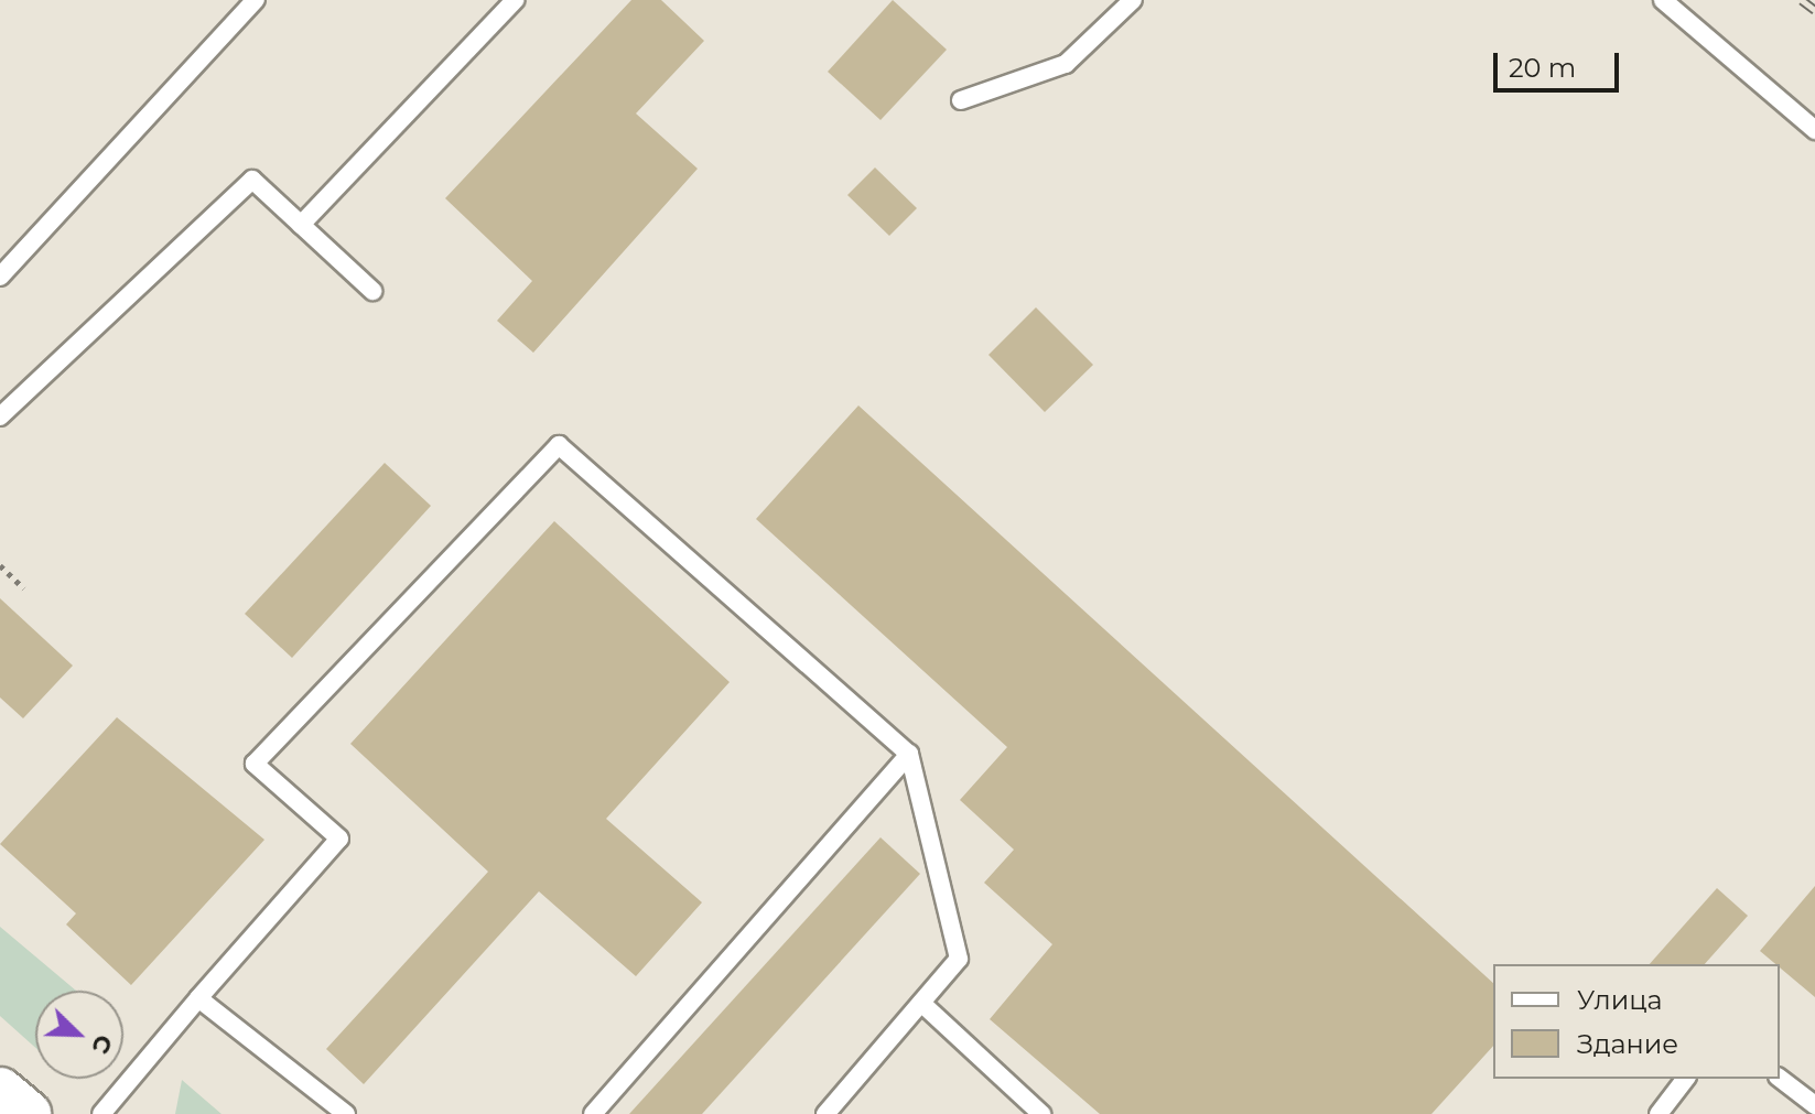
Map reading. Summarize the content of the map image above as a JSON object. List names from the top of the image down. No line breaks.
{"legend":["Улица","Здание"],"scale_bar":"20 m","north":"bottom right"}
